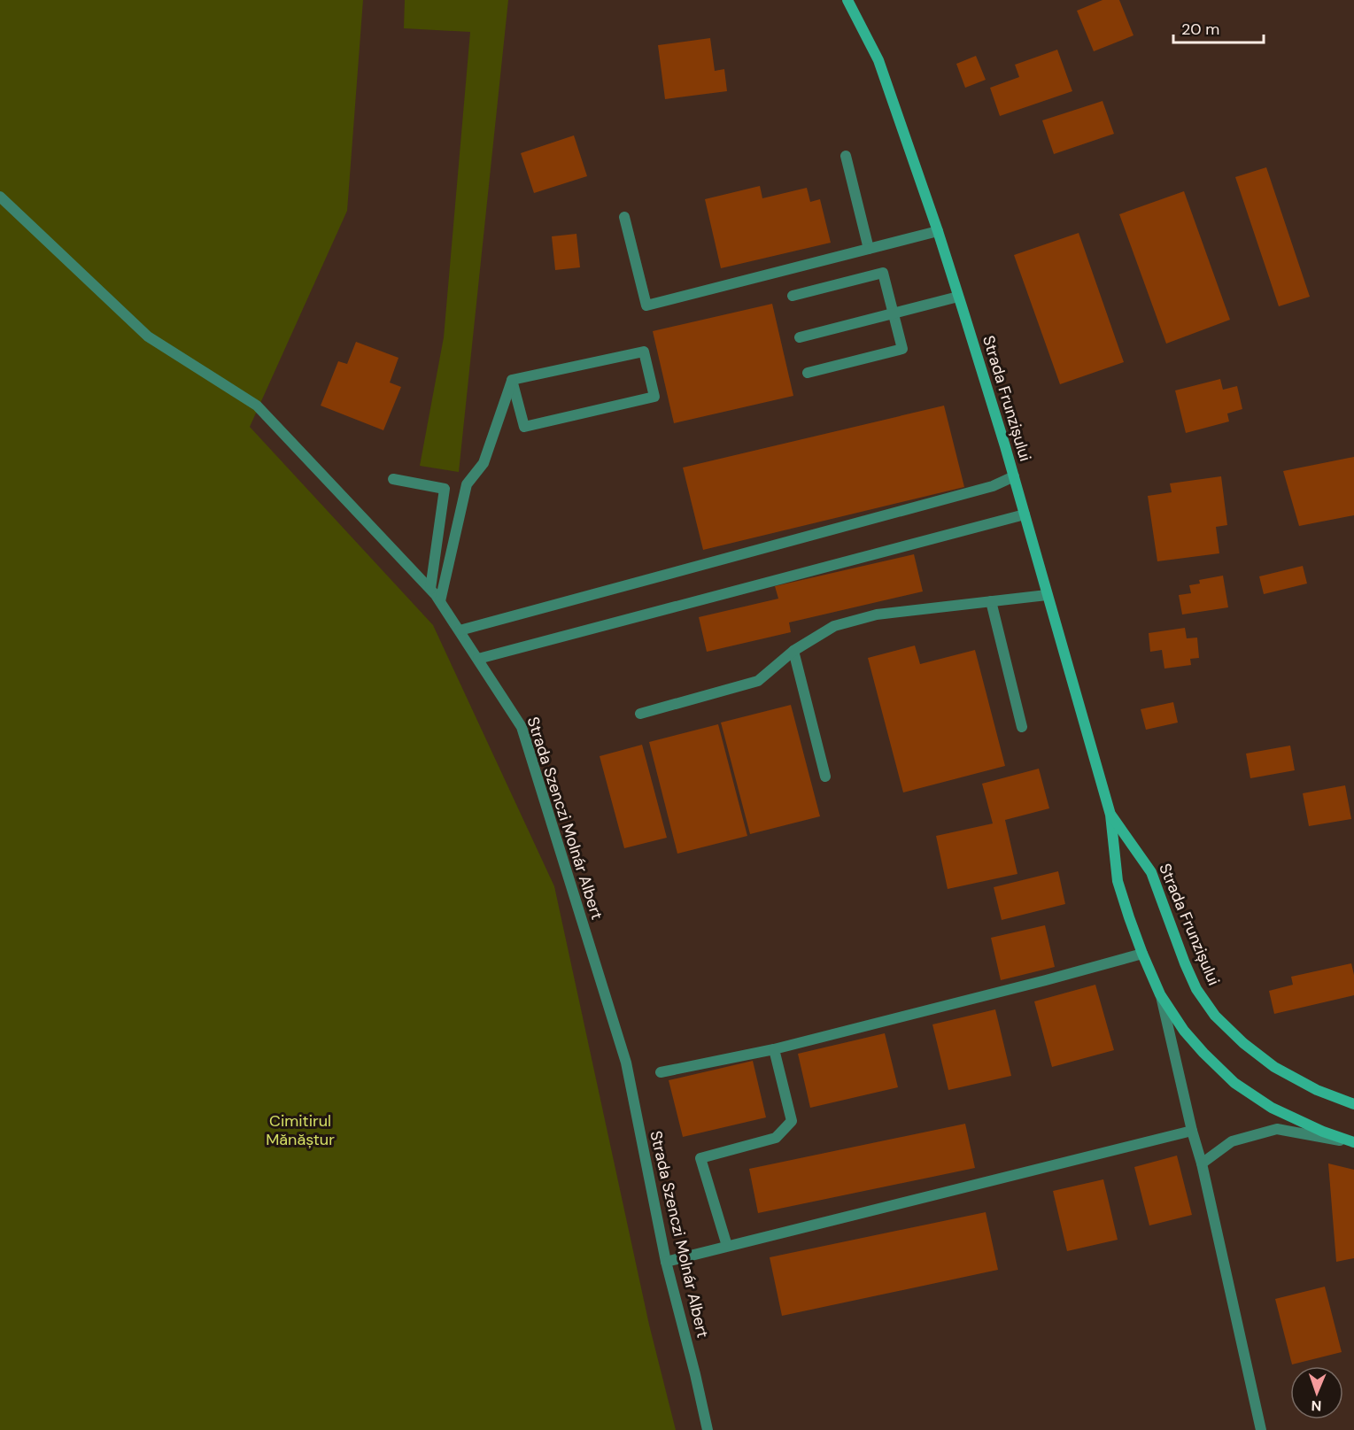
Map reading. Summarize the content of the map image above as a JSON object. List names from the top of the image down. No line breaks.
{"streets":{"main road":["Strada Frunzișului"],"street":["Strada Szenczi Molnár Albert"]},"parks":["Cimitirul Mănăștur"],"scale_bar":"20 m","north":"bottom"}
